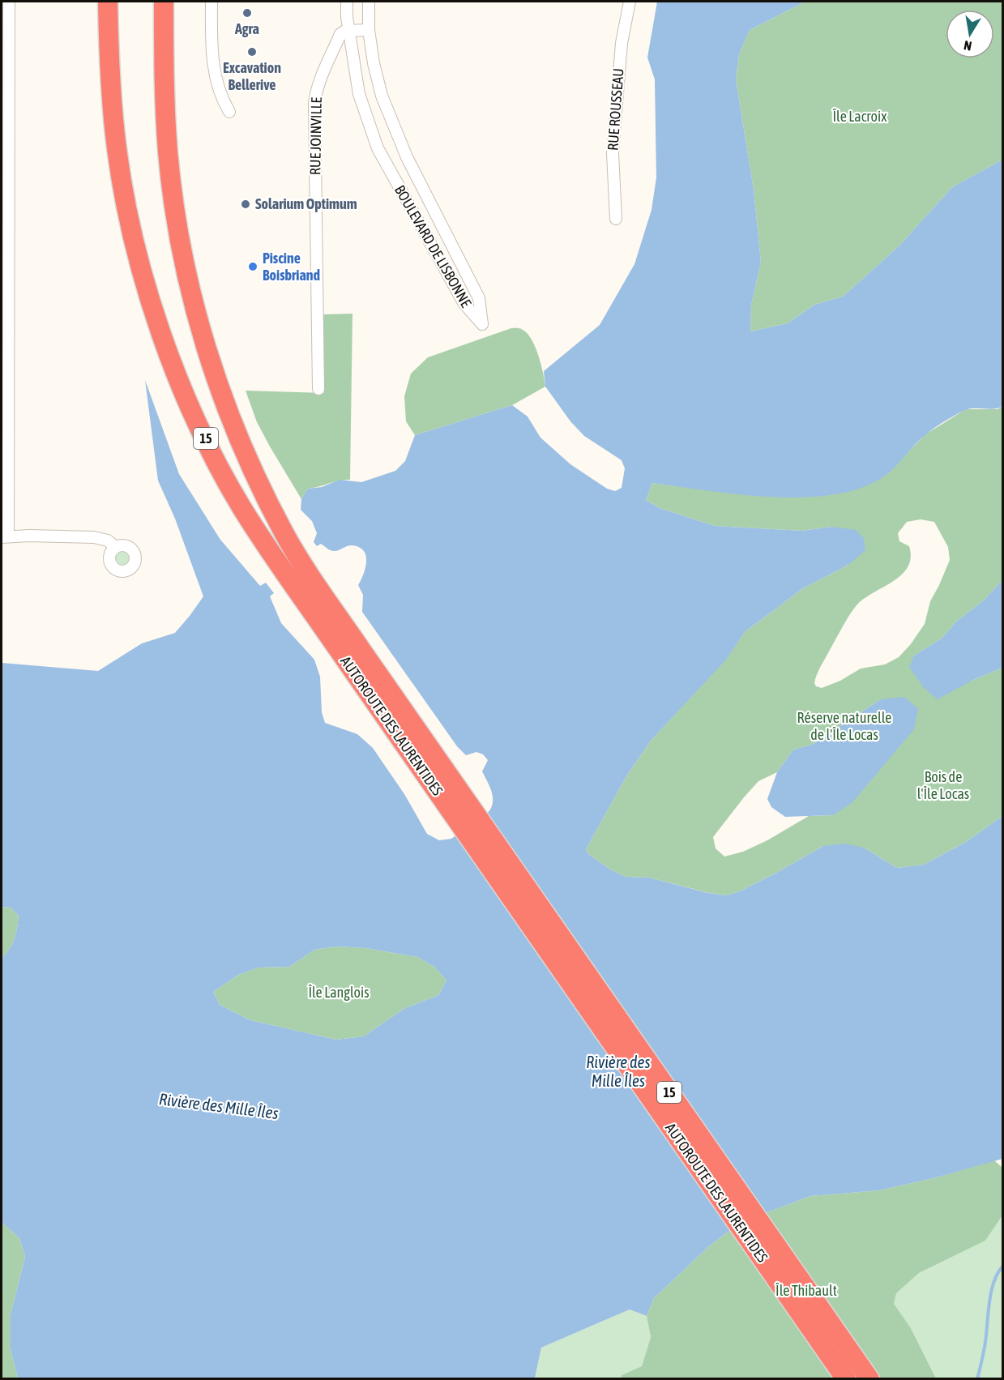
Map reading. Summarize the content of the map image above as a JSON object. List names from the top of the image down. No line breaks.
{"streets":{"highway":["15","AUTOROUTE DES LAURENTIDES"],"street":["RUE ROUSSEAU","RUE JOINVILLE","BOULEVARD DE LISBONNE"]},"crossings":[["RUE JOINVILLE","BOULEVARD DE LISBONNE"]],"water":["Rivière des Mille Îles"],"parks":["Île Lacroix","Réserve naturelle de l'Île Locas","Bois de l'Île Locas","Île Langlois","Île Thibault"],"places":["Agra","Excavation Bellerive","Solarium Optimum","Piscine Boisbriand"],"north":"bottom"}
